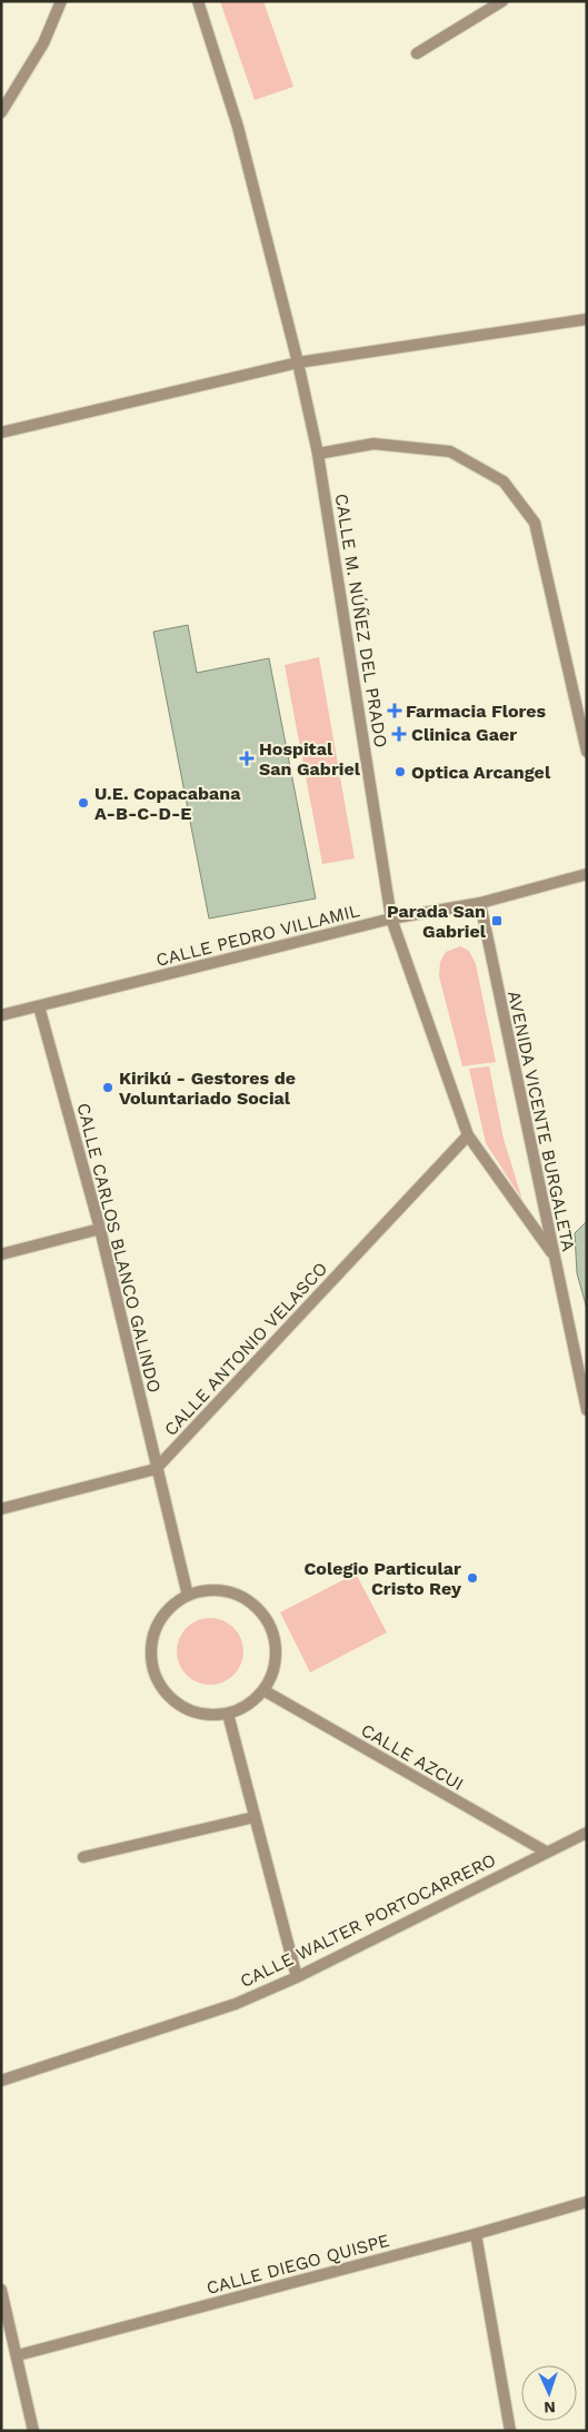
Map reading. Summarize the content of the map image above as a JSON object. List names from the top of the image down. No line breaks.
{"streets":{"street":["CALLE M. NÚÑEZ DEL PRADO","CALLE PEDRO VILLAMIL","AVENIDA VICENTE BURGALETA","CALLE CARLOS BLANCO GALINDO","CALLE ANTONIO VELASCO","CALLE AZCUI","CALLE WALTER PORTOCARRERO","CALLE DIEGO QUISPE"]},"crossings":[["CALLE M. NÚÑEZ DEL PRADO","CALLE PEDRO VILLAMIL"],["CALLE M. NÚÑEZ DEL PRADO","AVENIDA VICENTE BURGALETA"],["CALLE M. NÚÑEZ DEL PRADO","CALLE ANTONIO VELASCO"],["CALLE PEDRO VILLAMIL","AVENIDA VICENTE BURGALETA"],["CALLE PEDRO VILLAMIL","CALLE CARLOS BLANCO GALINDO"],["CALLE CARLOS BLANCO GALINDO","CALLE ANTONIO VELASCO"],["CALLE CARLOS BLANCO GALINDO","CALLE AZCUI"],["CALLE AZCUI","CALLE WALTER PORTOCARRERO"]],"places":{"health":["Farmacia Flores","Clinica Gaer","Hospital San Gabriel"],"other":["Optica Arcangel","U.E. Copacabana A-B-C-D-E","Kirikú - Gestores de Voluntariado Social","Colegio Particular Cristo Rey"],"transit":["Parada San Gabriel"]},"north":"bottom"}
